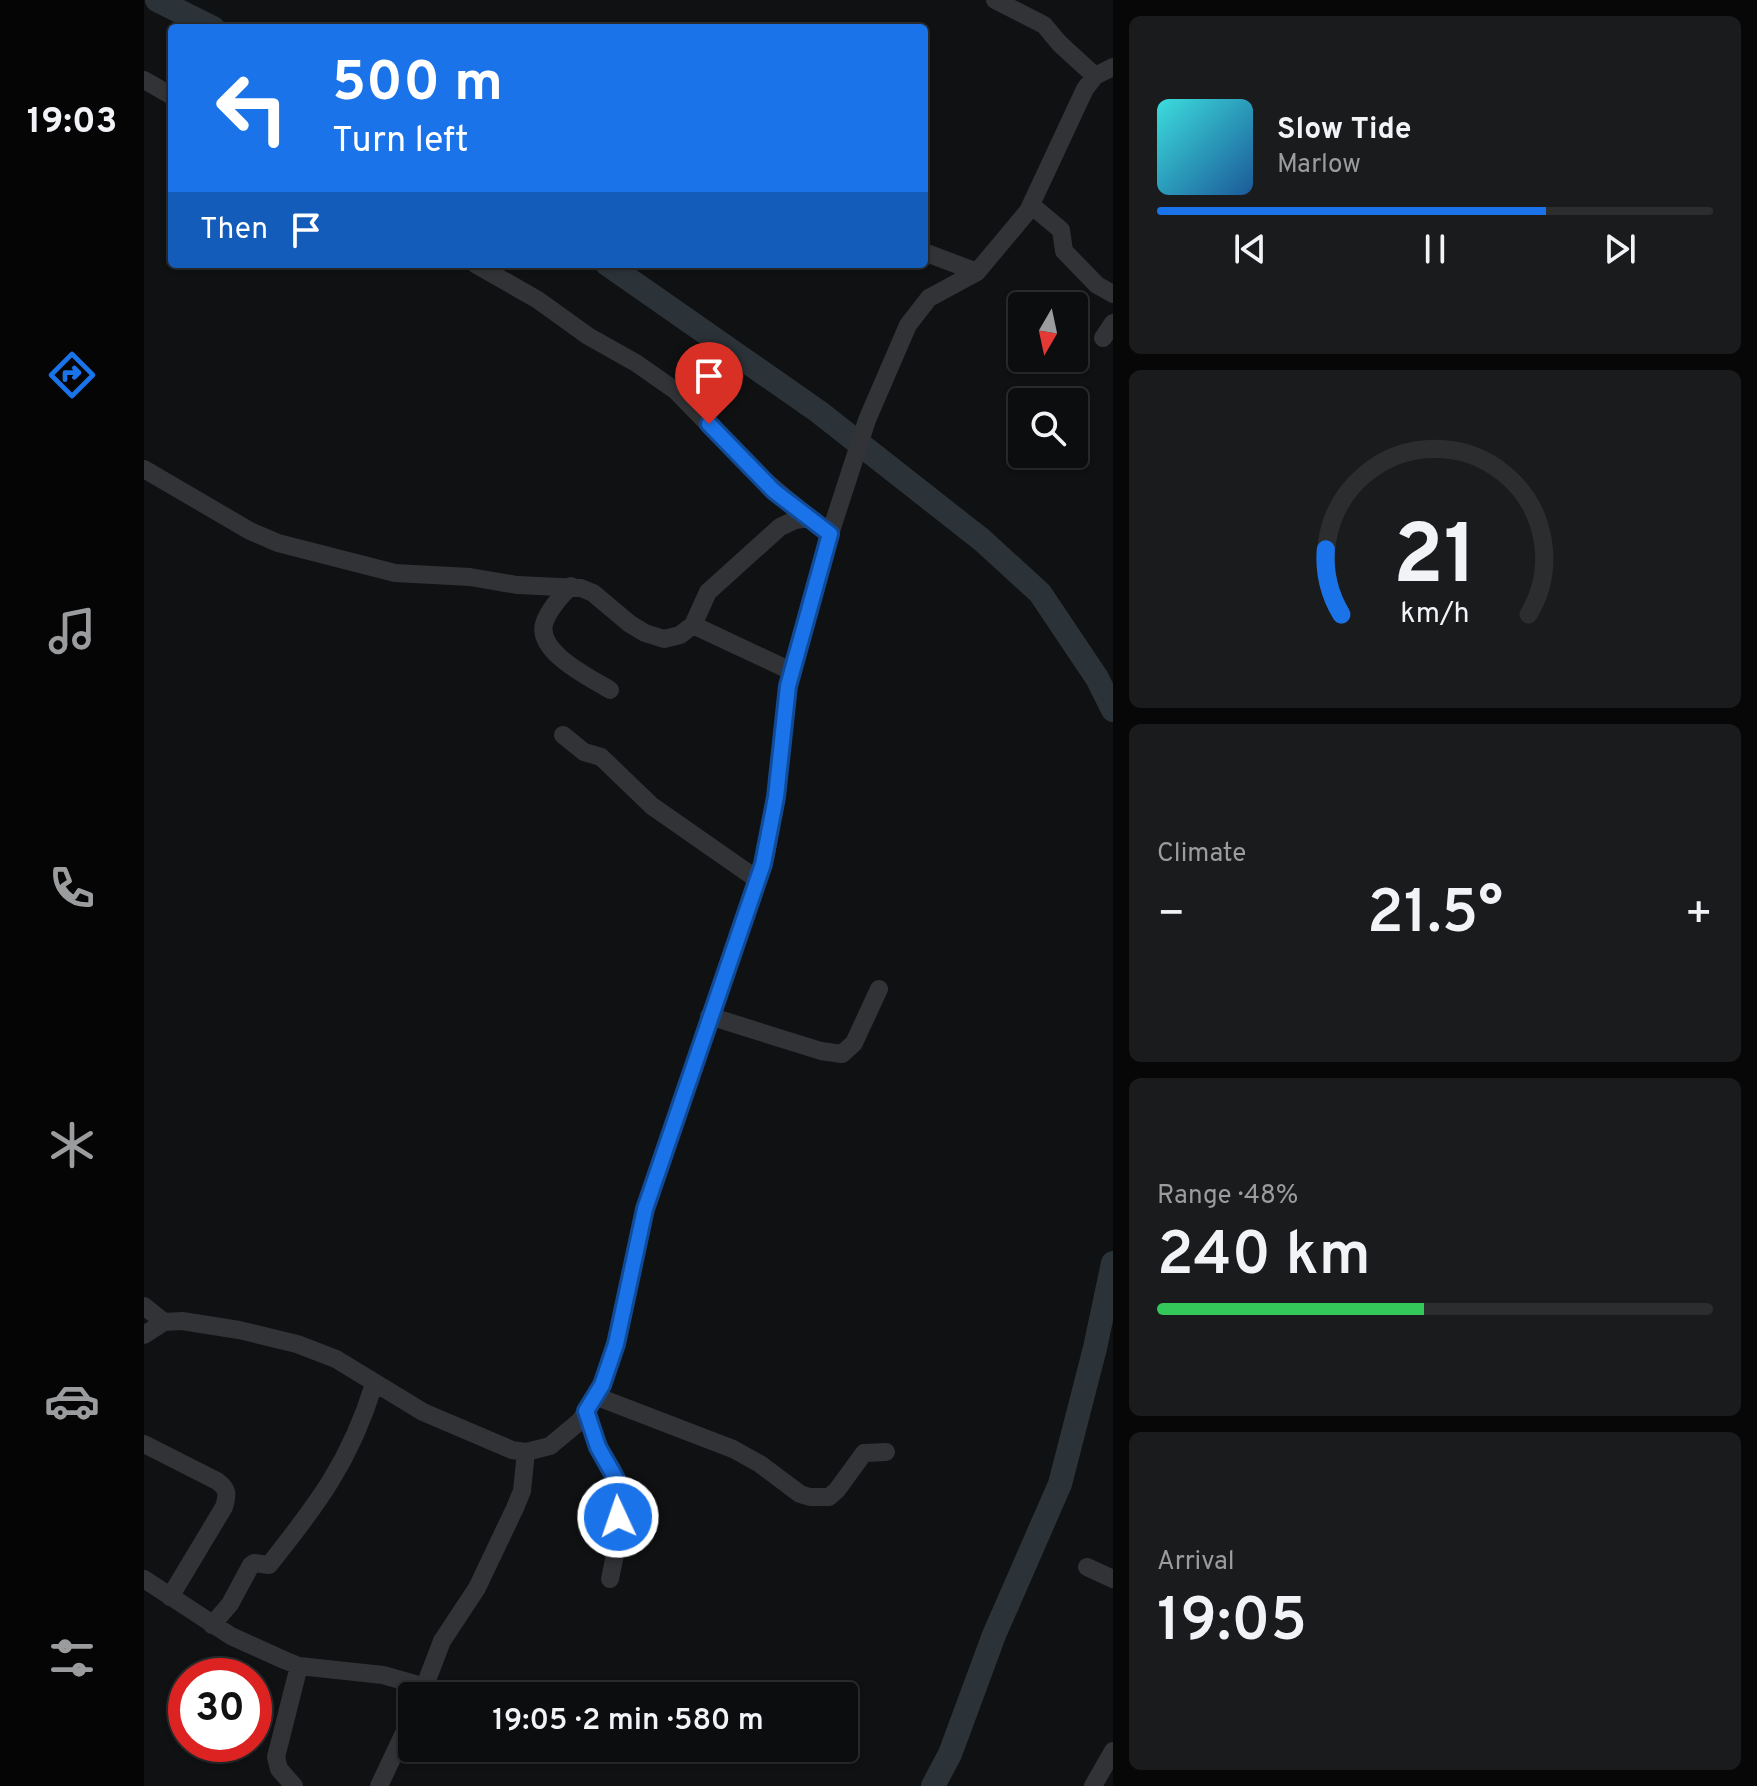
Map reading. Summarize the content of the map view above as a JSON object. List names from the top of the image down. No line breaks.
{"north":"bottom","page":{"tabs":"19:03","turn":["500 m","Turn left"],"song":["Slow Tide","Marlow"],"then":"Then","tile":["Climate",["Range · 48%","240 km"],["Arrival","19:05"]],"heat":["−","21.5°","+"],"limit":"30","trip":"19:05 · 2 min · 580 m","gauge":["21","km/h"]}}
